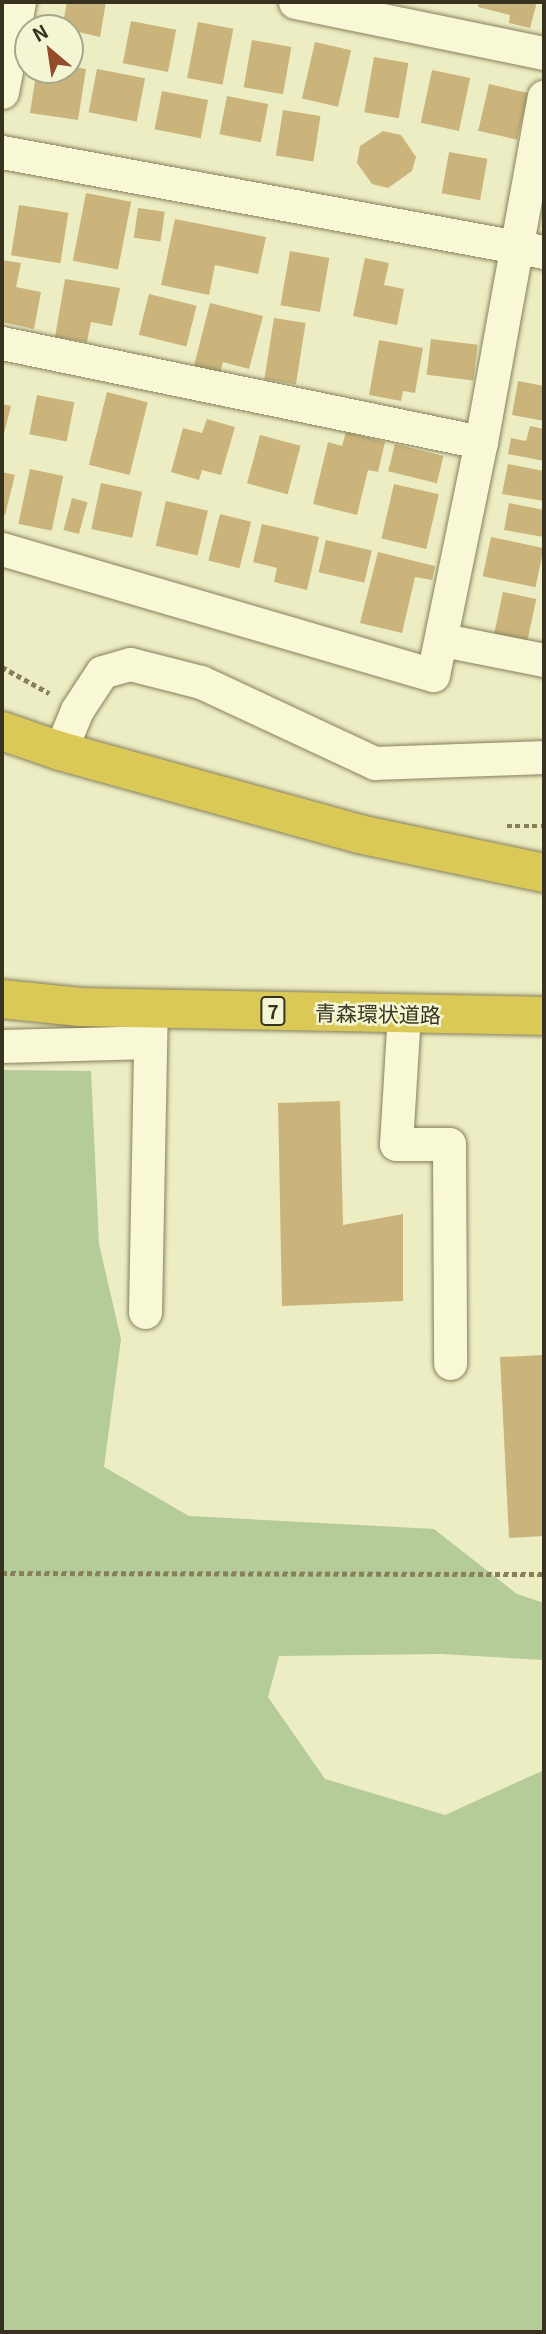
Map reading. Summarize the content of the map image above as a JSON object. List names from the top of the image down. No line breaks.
{"streets":{"highway":["7","青森環状道路"]},"north":"top left"}
